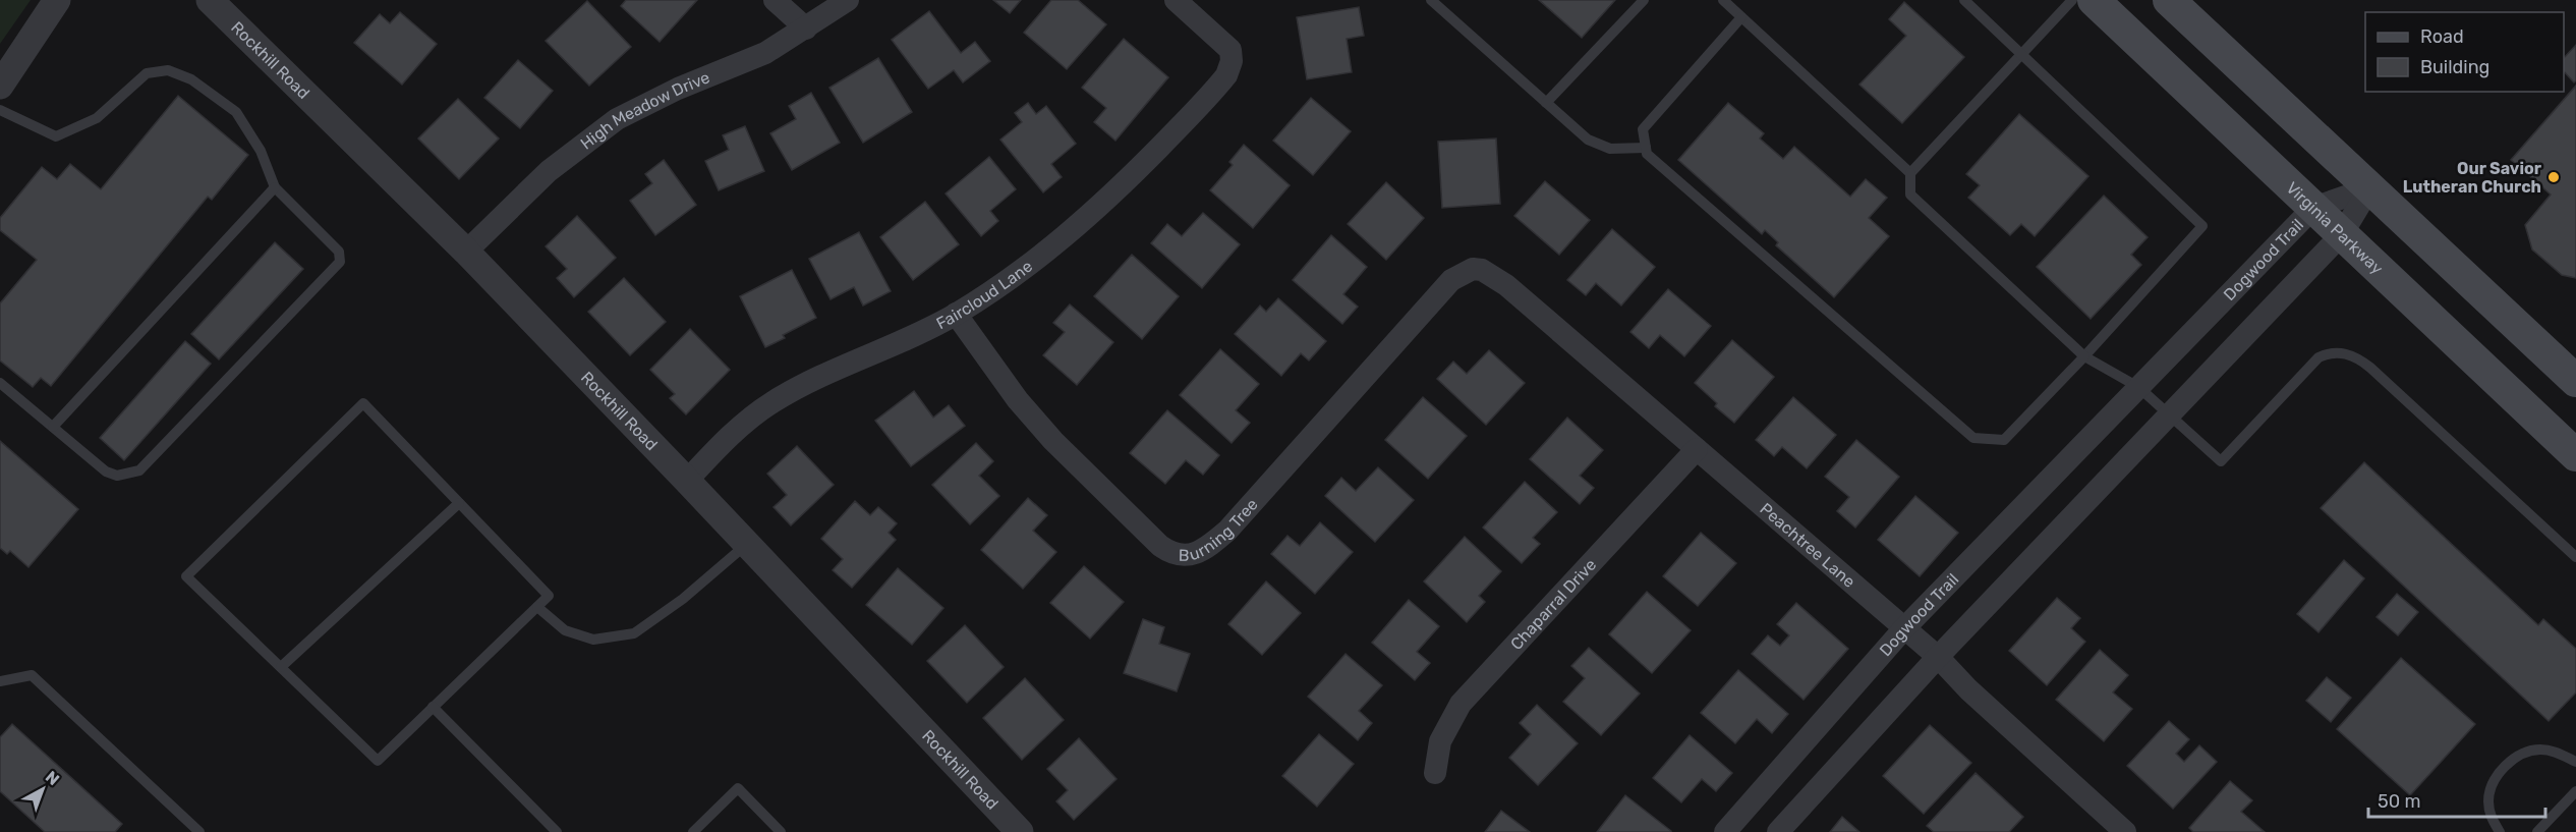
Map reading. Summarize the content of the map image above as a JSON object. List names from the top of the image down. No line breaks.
{"streets":{"main road":["Virginia Parkway"],"street":["Rockhill Road","High Meadow Drive","Dogwood Trail","Faircloud Lane","Burning Tree","Peachtree Lane","Chaparral Drive"]},"crossings":[["Rockhill Road","High Meadow Drive"],["Rockhill Road","Faircloud Lane"],["Virginia Parkway","Dogwood Trail"],["Dogwood Trail","Peachtree Lane"],["Faircloud Lane","Burning Tree"],["Burning Tree","Peachtree Lane"],["Peachtree Lane","Chaparral Drive"]],"places":["Our Savior Lutheran Church"],"legend":["Road","Building"],"scale_bar":"50 m","north":"top right"}
